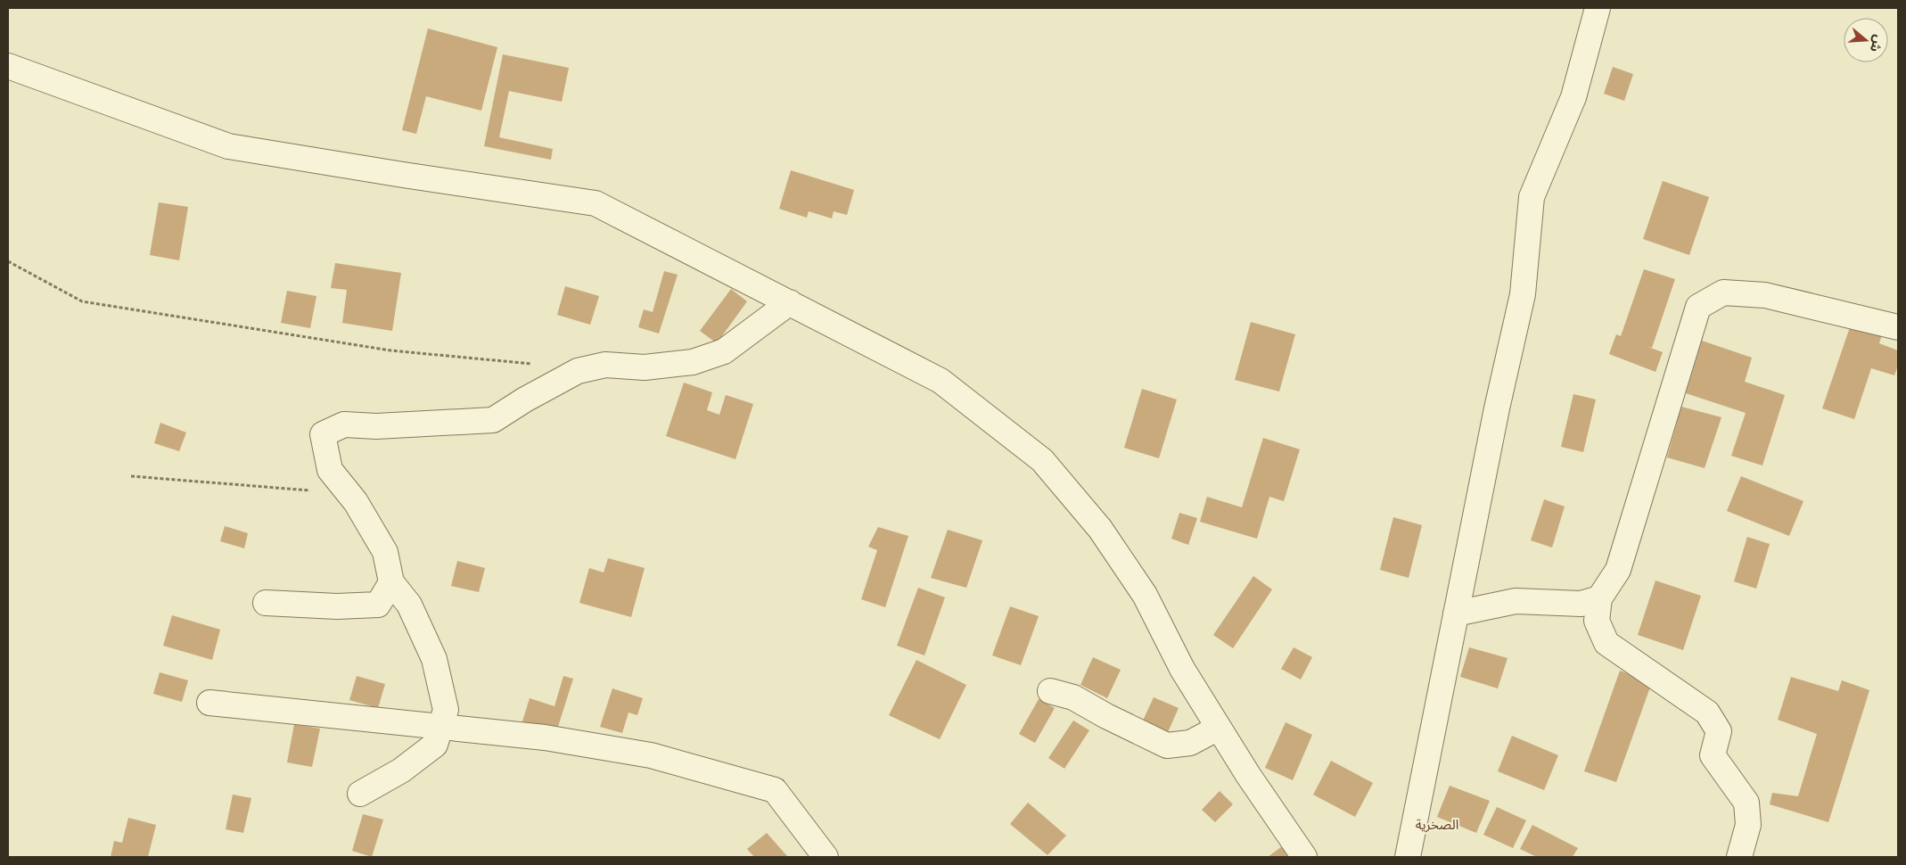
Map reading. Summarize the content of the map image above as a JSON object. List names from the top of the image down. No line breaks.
{"districts":["الصخرية"],"north":"right"}
